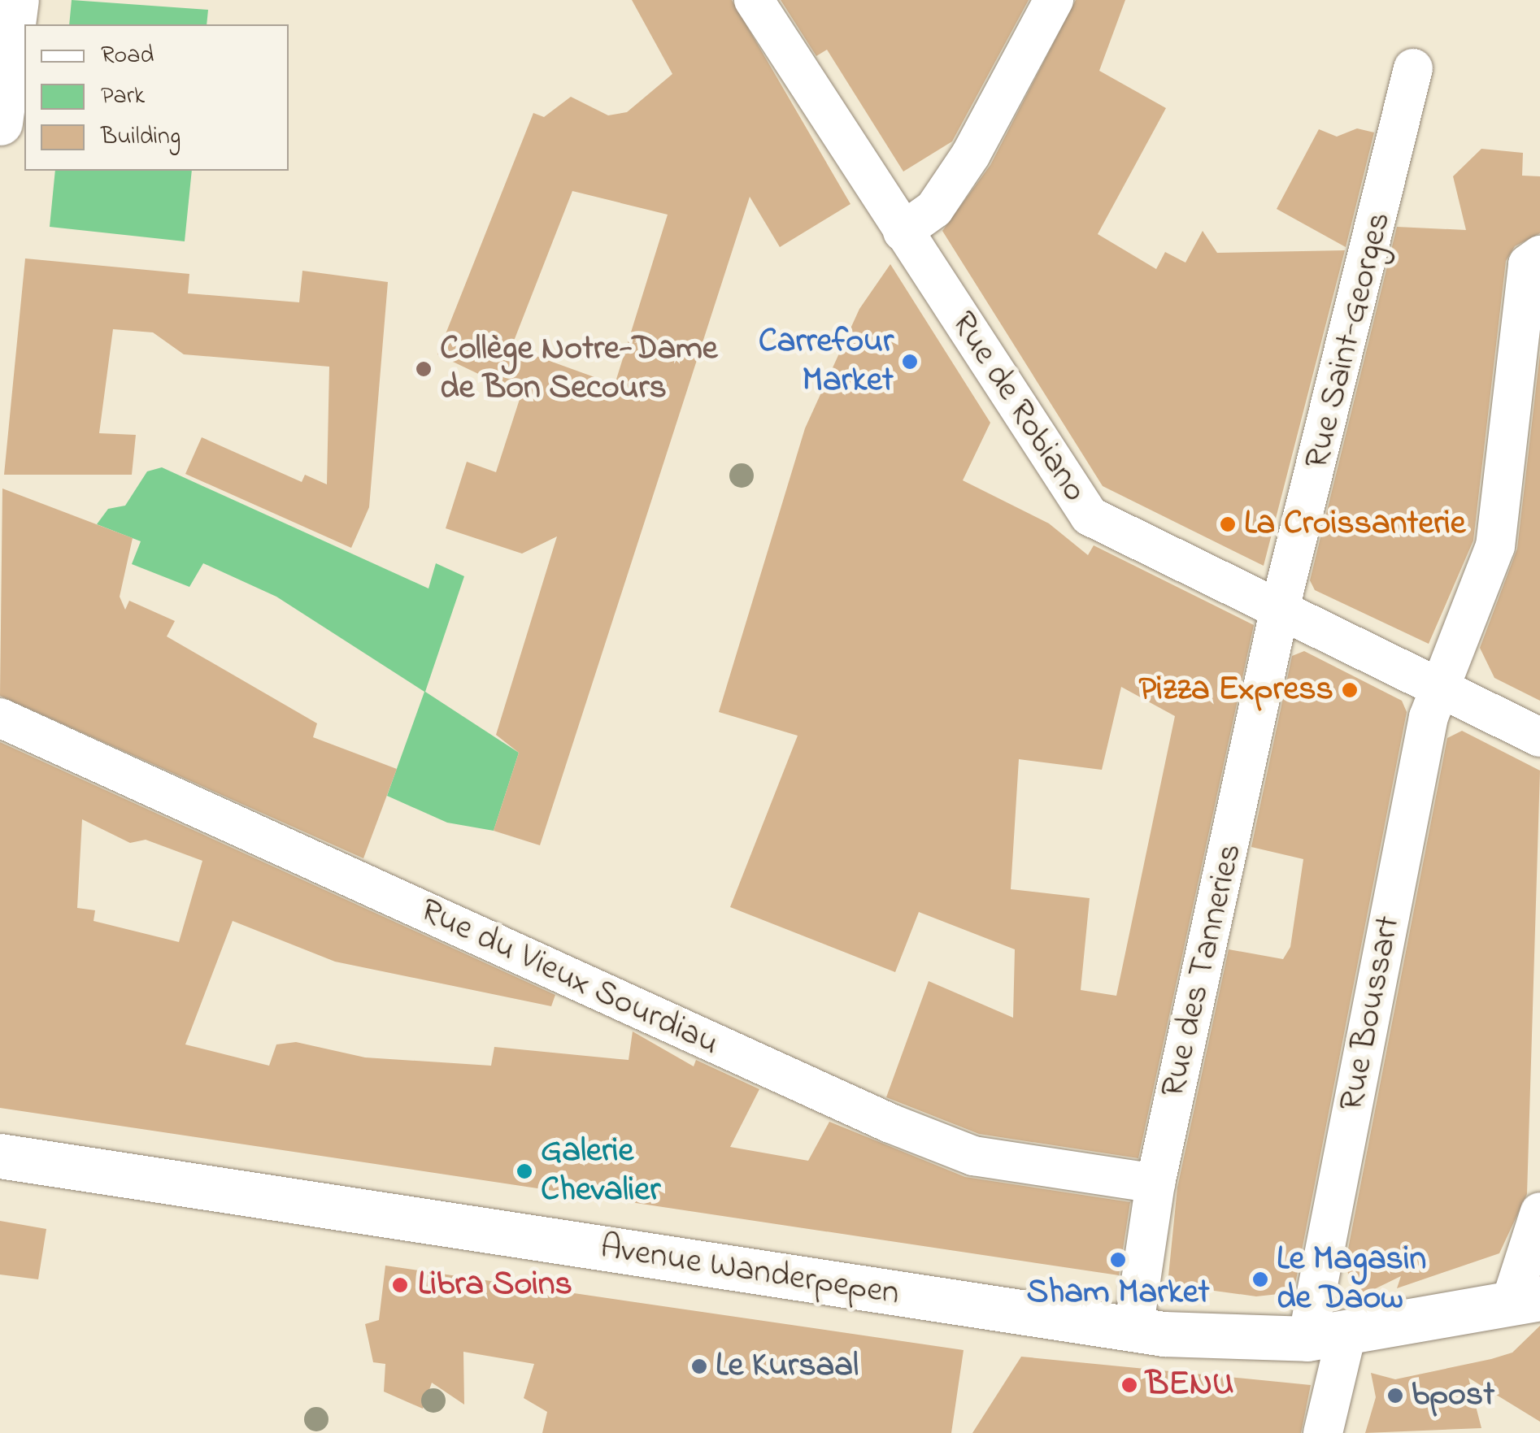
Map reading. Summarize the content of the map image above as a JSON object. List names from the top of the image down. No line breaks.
{"streets":{"main road":["Avenue Wanderpepen"],"street":["Rue Saint-Georges","Rue de Robiano","Rue des Tanneries","Rue du Vieux Sourdiau","Rue Boussart"]},"crossings":[["Rue Saint-Georges","Rue de Robiano"],["Rue Saint-Georges","Rue des Tanneries"],["Rue de Robiano","Rue des Tanneries"],["Rue de Robiano","Rue Boussart"],["Rue des Tanneries","Rue du Vieux Sourdiau"],["Rue des Tanneries","Avenue Wanderpepen"],["Rue Boussart","Avenue Wanderpepen"]],"places":["Carrefour Market","Collège Notre-Dame de Bon Secours","La Croissanterie","Pizza Express","Galerie Chevalier","Sham Market","Le Magasin de Daow","Libra Soins","Le Kursaal","BENU","bpost"],"legend":["Road","Park","Building"]}
